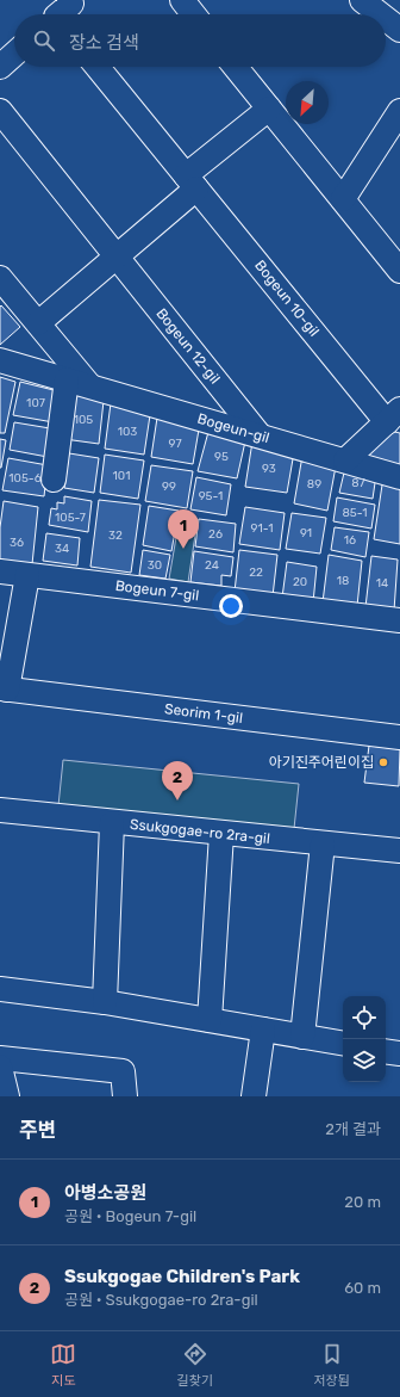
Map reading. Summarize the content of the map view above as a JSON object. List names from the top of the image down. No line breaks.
{"streets":{"street":["Bogeun 10-gil","Bogeun 12-gil","Bogeun-gil","Bogeun 7-gil","Seorim 1-gil","Ssukgogae-ro 2ra-gil"]},"crossings":[["Bogeun 12-gil","Bogeun-gil"],["Bogeun 7-gil","Seorim 1-gil"]],"places":["아기진주어린이집"],"house_numbers":["107","105","103","97","95","93","101","105-6","87","89","99","95-1","85-1","105-7","91-1","91","26","32","16","36","34","30","24","22","18","20","14"],"north":"bottom left","page":{"search":"장소 검색","pins":["1","2"],"heading":["주변","2개 결과"],"list":[{"mark":"1","name":"아병소공원","note":"공원 · Bogeun 7-gil","value":"20 m"},{"mark":"2","name":"Ssukgogae Children's Park","note":"공원 · Ssukgogae-ro 2ra-gil","value":"60 m"}],"nav":["지도","길찾기","저장됨"]}}
